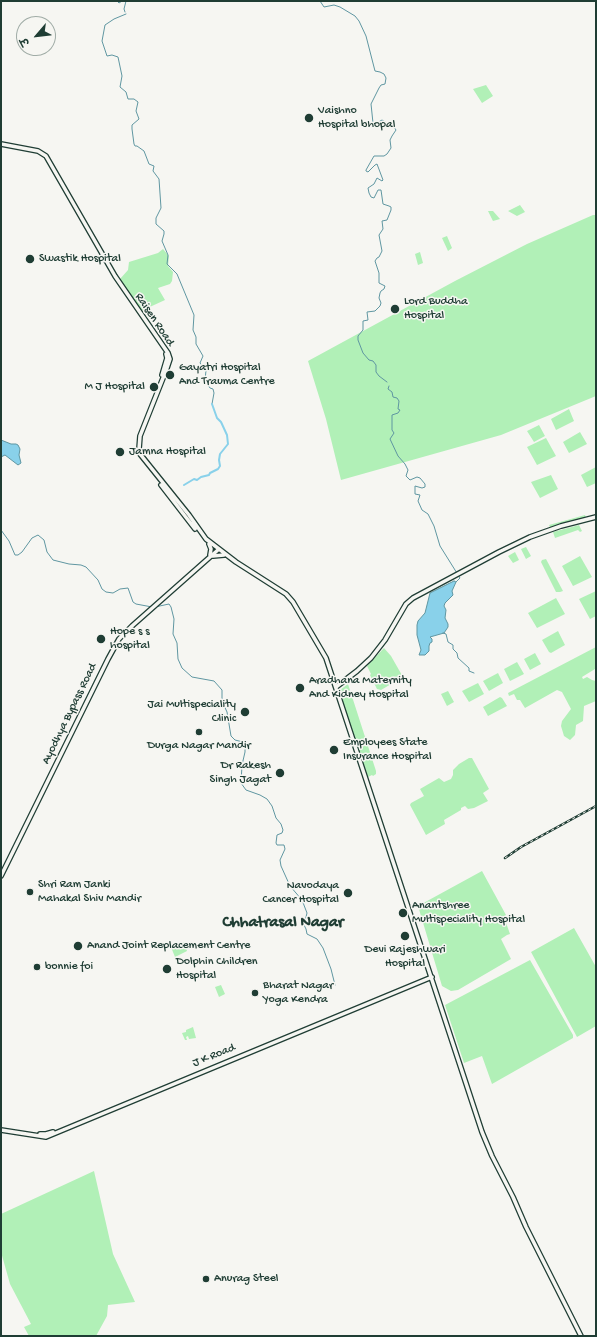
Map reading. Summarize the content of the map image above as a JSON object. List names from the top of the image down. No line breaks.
{"streets":{"main road":["Raisen Road","Ayodhya Bypass Road","J K Road"]},"crossings":[["Raisen Road","Ayodhya Bypass Road"]],"districts":["Chhatrasal Nagar"],"places":["Vaishno Hospital bhopal","Swastik Hospital","Lord Buddha Hospital","Gayatri Hospital And Trauma Centre","M J Hospital","Jamna Hospital","Hope s s hospital","Aradhana Maternity And Kidney Hospital","Jai Multispeciality Clinic","Durga Nagar Mandir","Employees State Insurance Hospital","Dr Rakesh Singh Jagat","Shri Ram Janki Mahakal Shiv Mandir","Navodaya Cancer Hospital","Anantshree Multispeciality Hospital","Devi Rajeshwari Hospital","Anand Joint Replacement Centre","bonnie foi","Dolphin Children Hospital","Bharat Nagar Yoga Kendra","Anurag Steel"],"north":"bottom left"}
